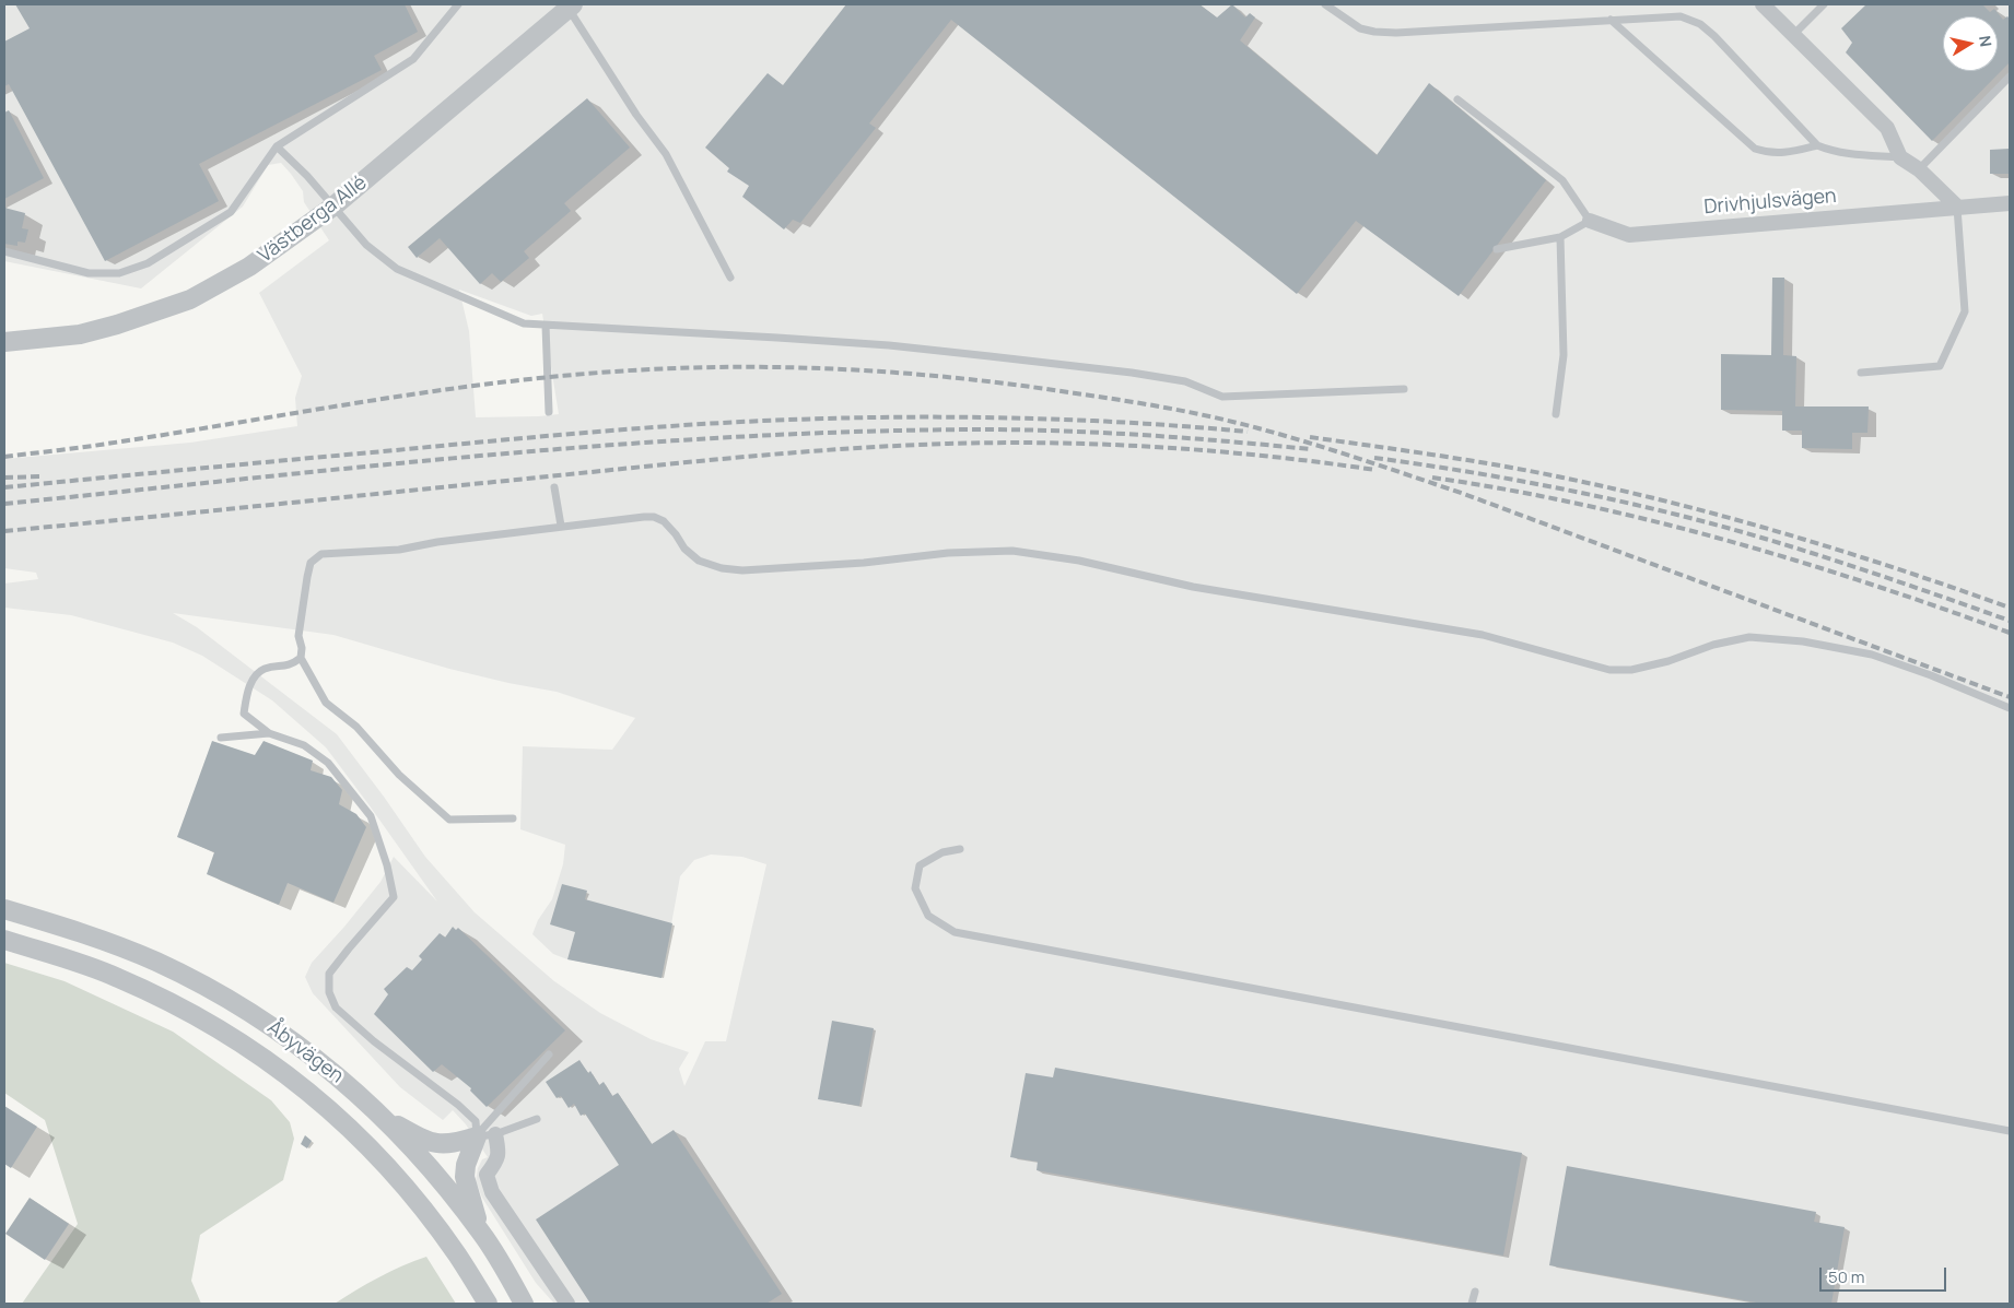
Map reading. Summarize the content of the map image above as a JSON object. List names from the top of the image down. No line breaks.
{"streets":{"street":["Drivhjulsvägen","Västberga Allé","Åbyvägen"]},"scale_bar":"50 m","north":"right"}
